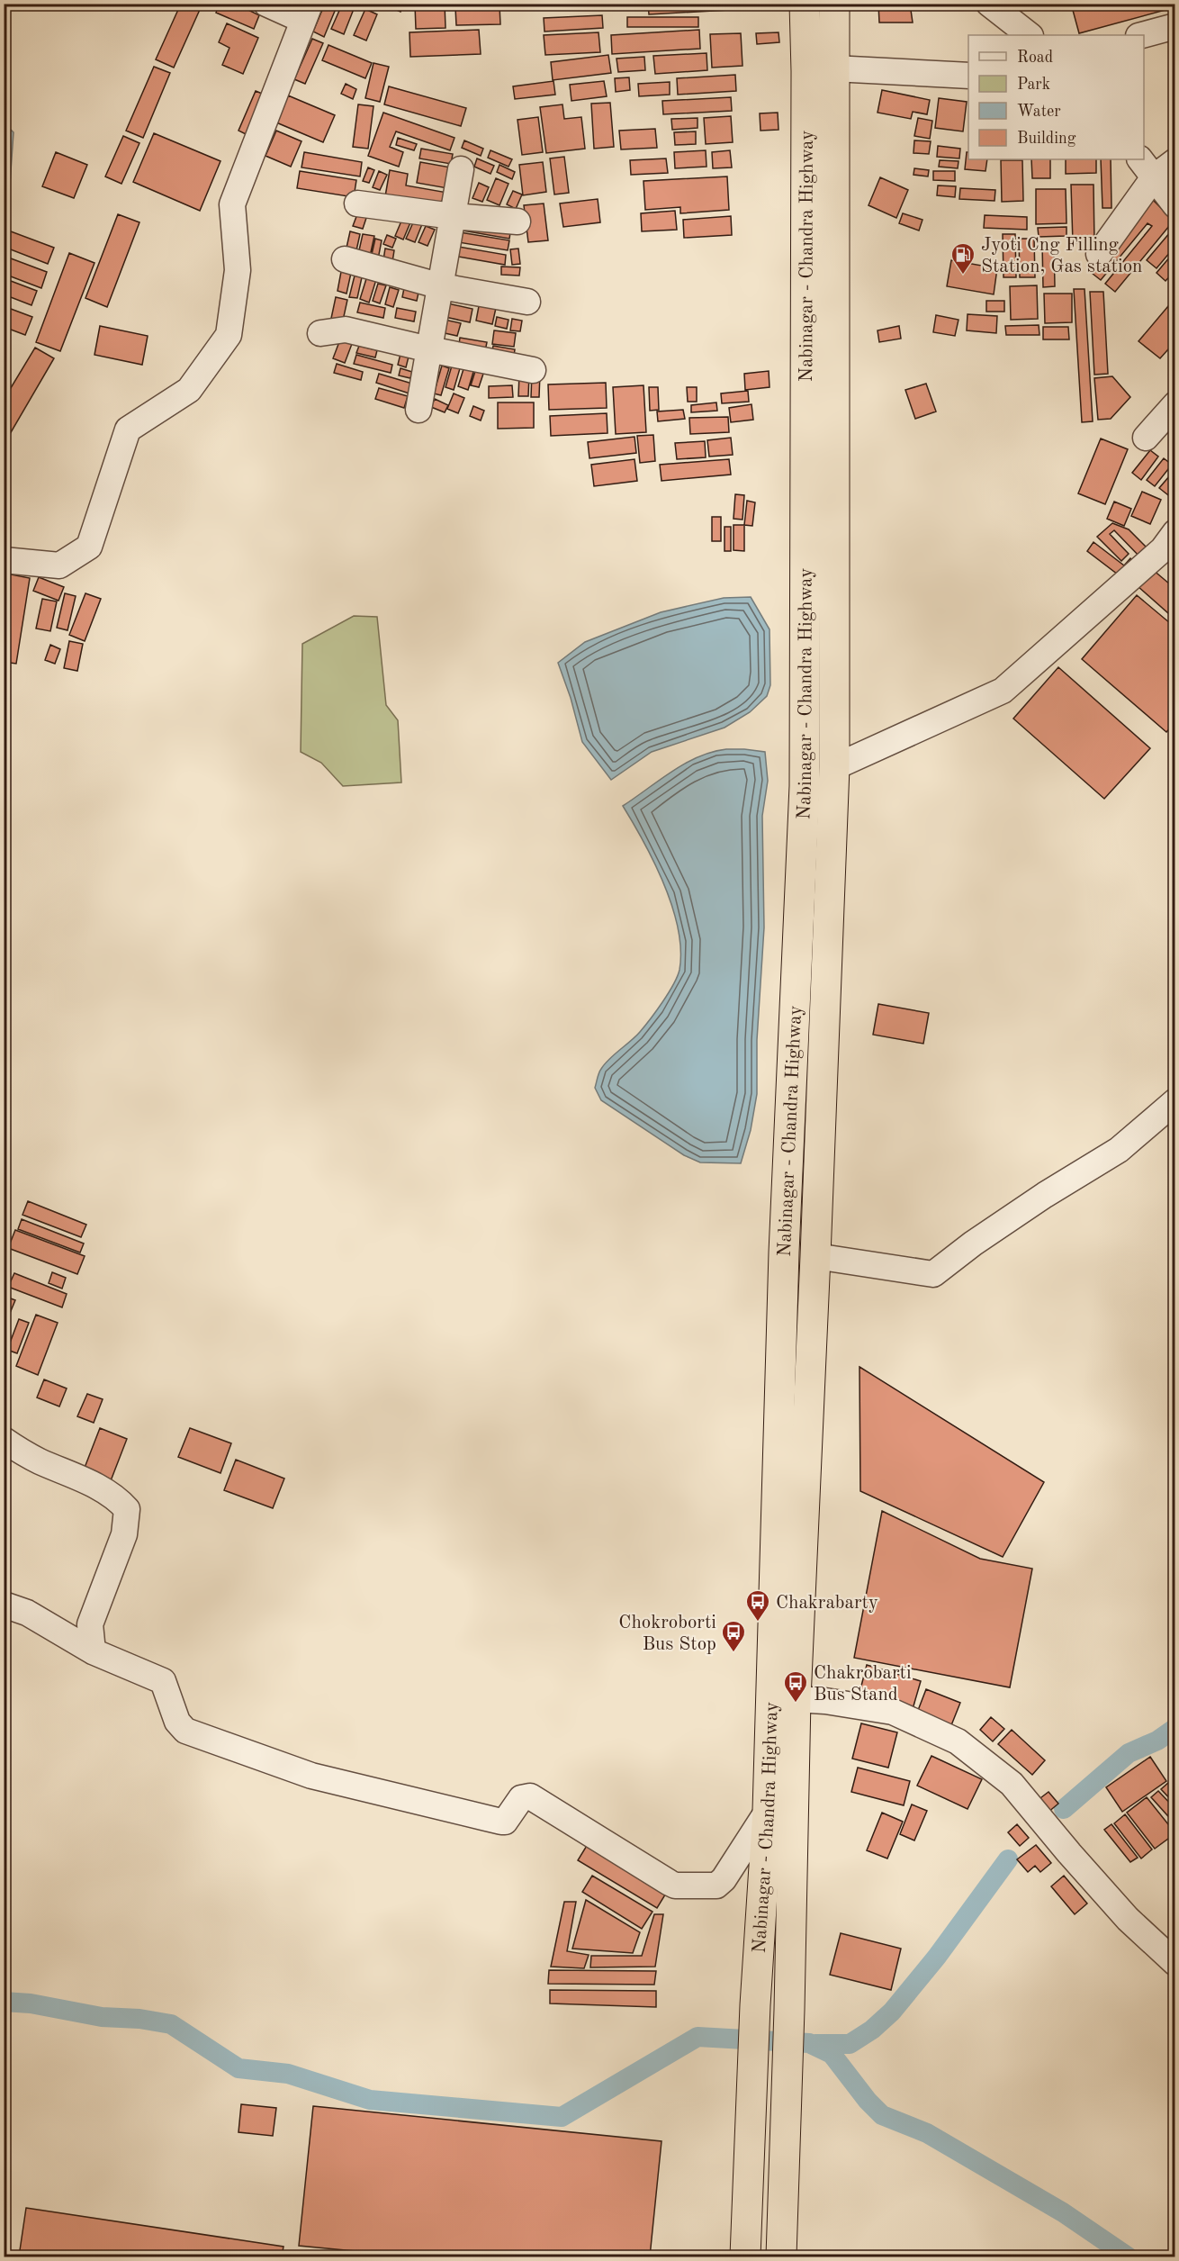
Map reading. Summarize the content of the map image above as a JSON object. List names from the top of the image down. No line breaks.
{"streets":{"highway":["Nabinagar - Chandra Highway"]},"places":{"fuel station":["Jyoti Cng Filling Station, Gas station"],"bus stop":["Chakrabarty","Chokroborti Bus Stop","Chakrobarti Bus Stand"]},"legend":["Road","Park","Water","Building"]}
